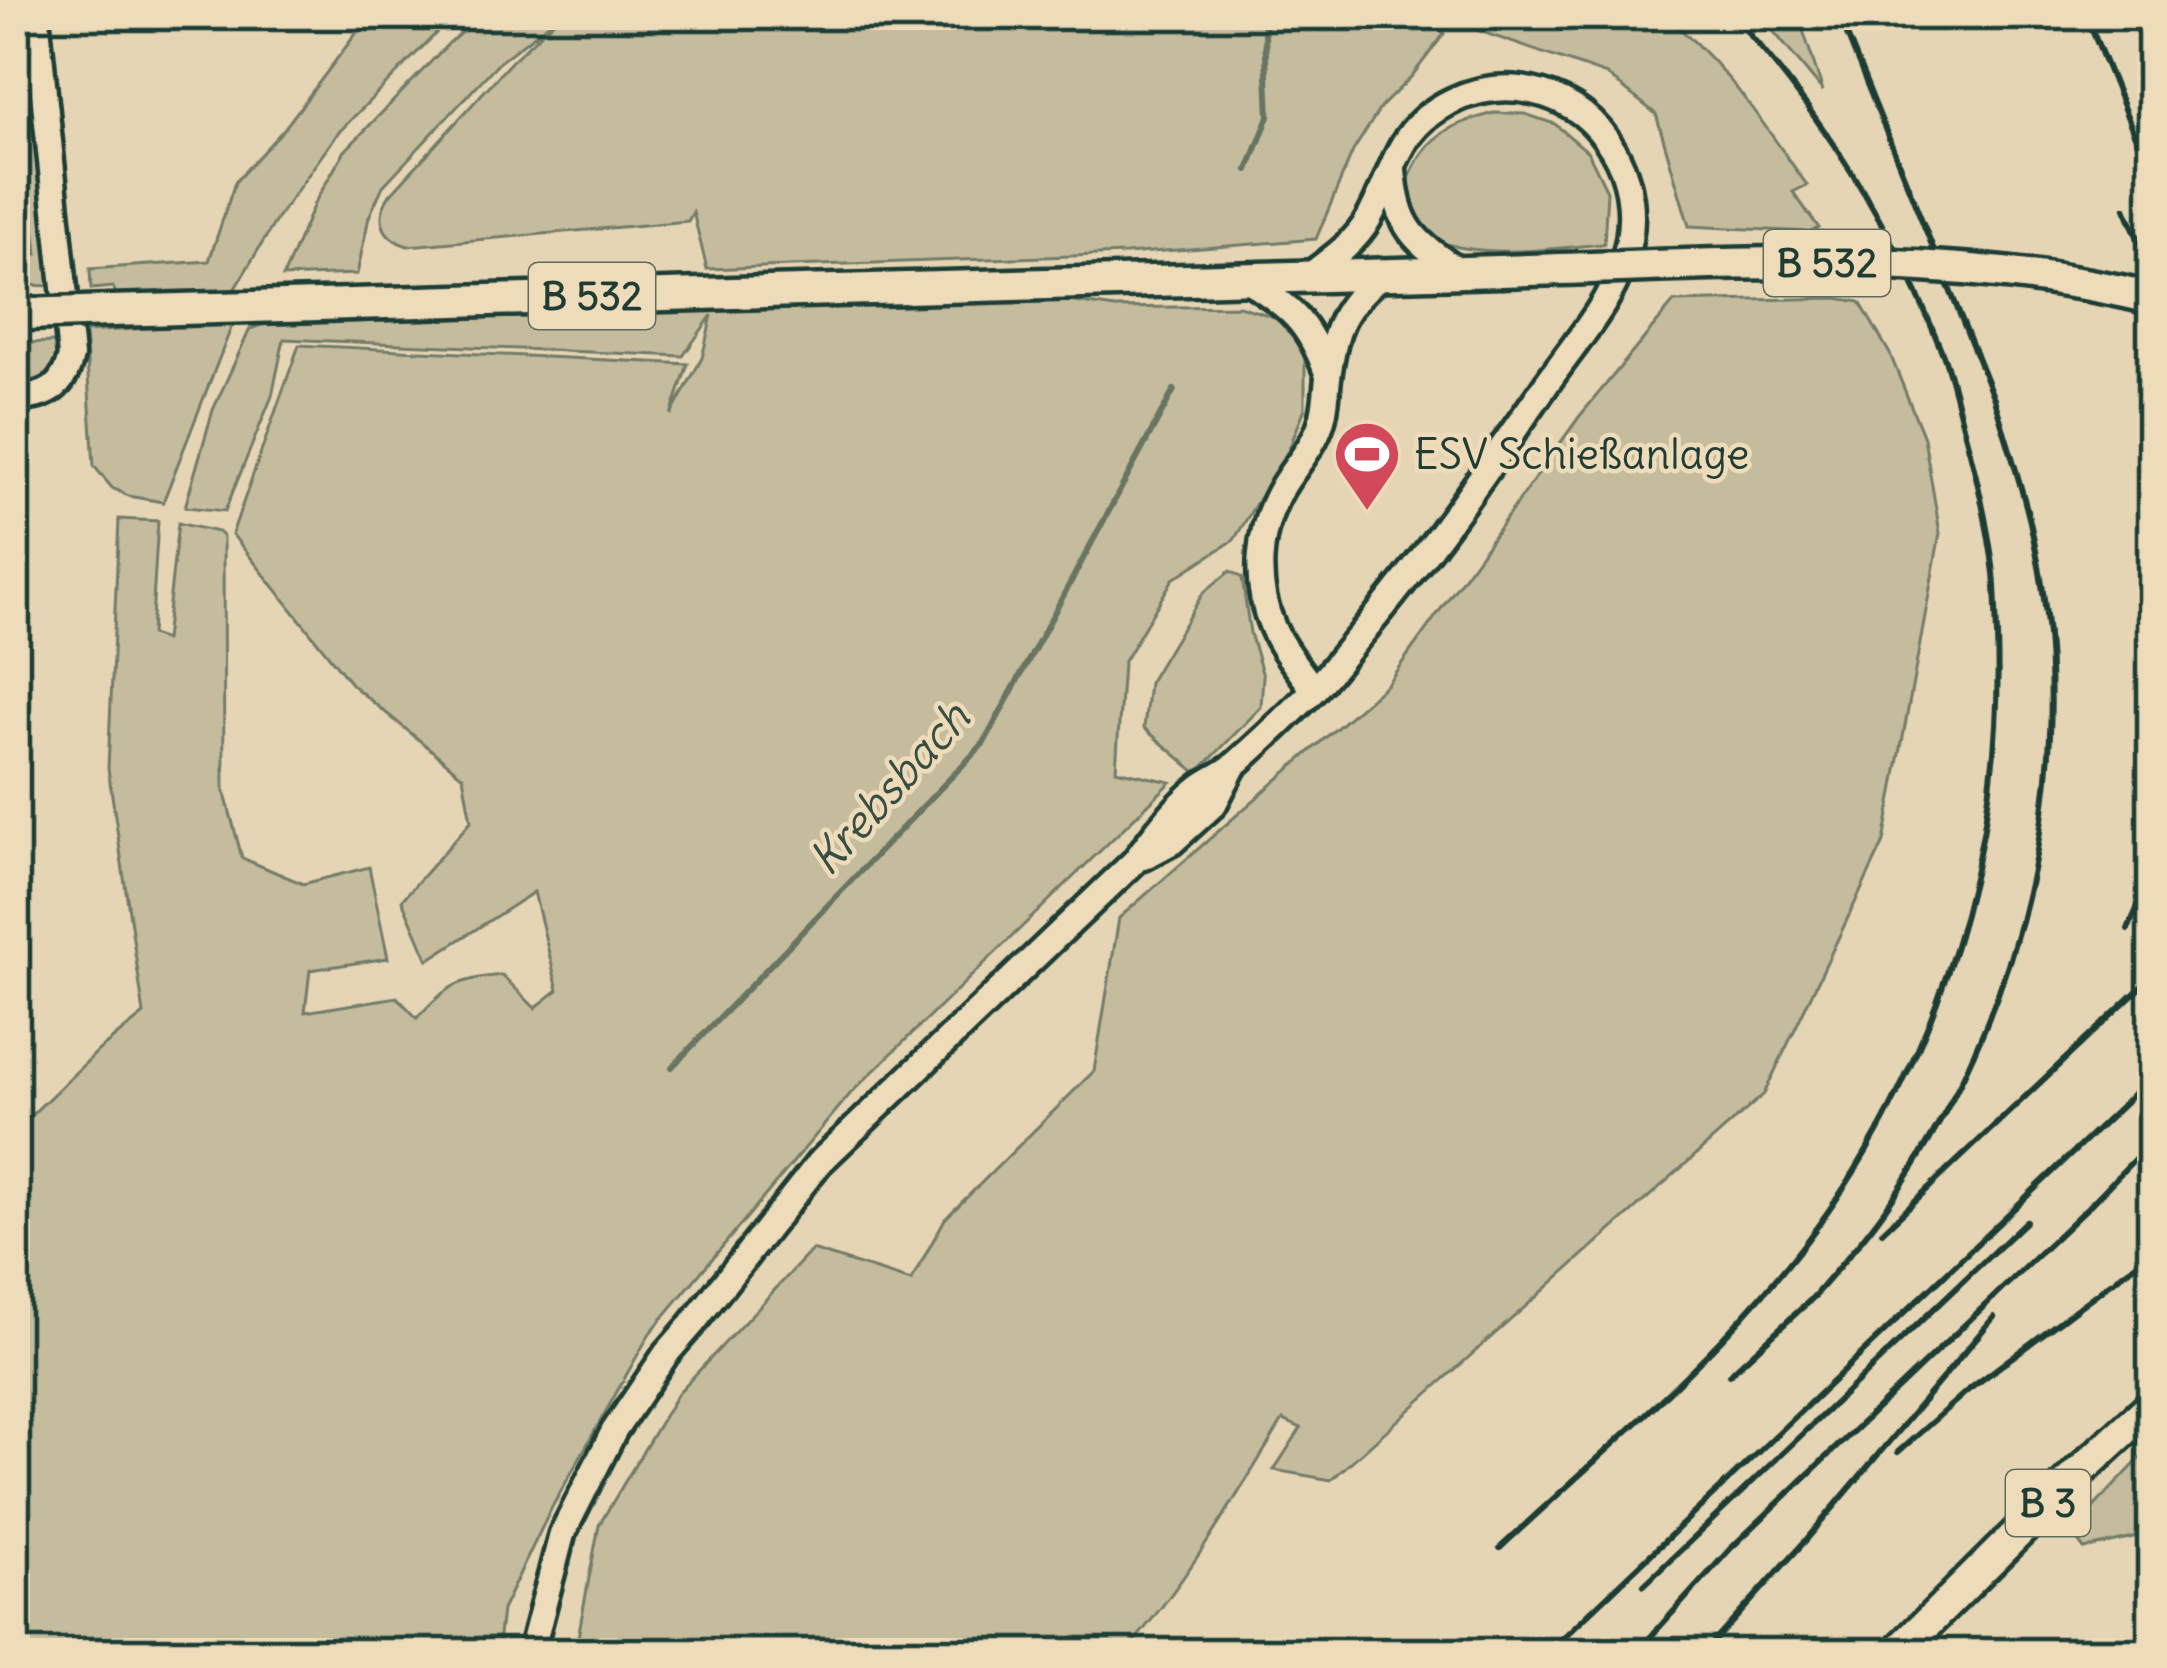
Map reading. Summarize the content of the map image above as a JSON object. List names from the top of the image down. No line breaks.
{"streets":{"main road":["B 532","B 3"]},"water":["Krebsbach"],"places":{"sports":["ESV Schießanlage"]}}
